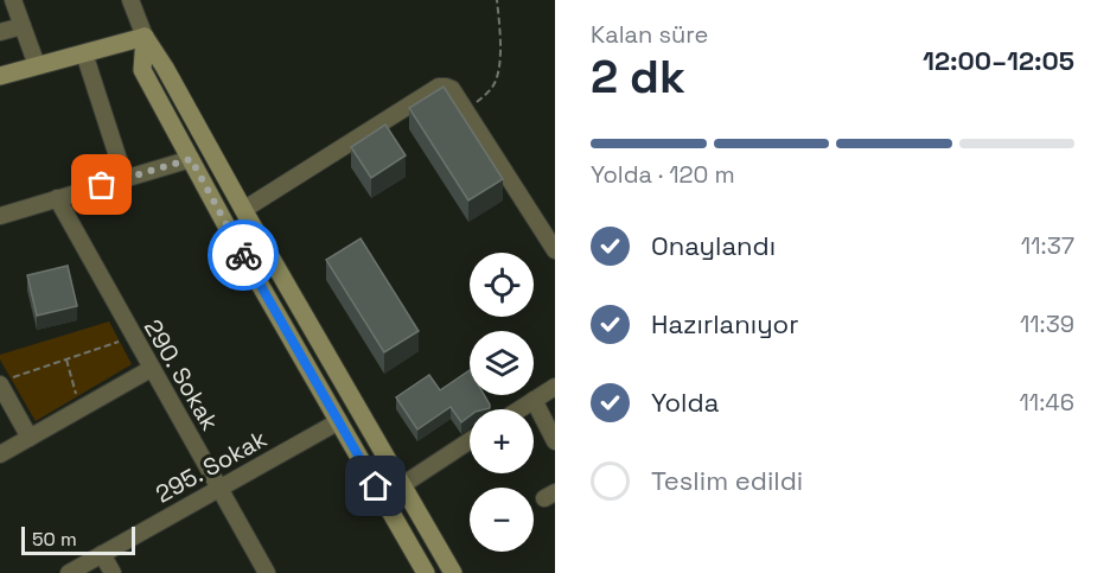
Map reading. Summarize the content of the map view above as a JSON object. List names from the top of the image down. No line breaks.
{"streets":{"street":["290. Sokak","295. Sokak"]},"crossings":[["290. Sokak","295. Sokak"]],"scale_bar":"50 m","page":{"heading":["2 dk","Kalan süre","12:00–12:05"],"bar":"Yolda · 120 m","list":[["Onaylandı","11:37"],["Hazırlanıyor","11:39"],["Yolda","11:46"],"Teslim edildi"],"map_buttons":["+","−"],"scale":"50 m"}}
